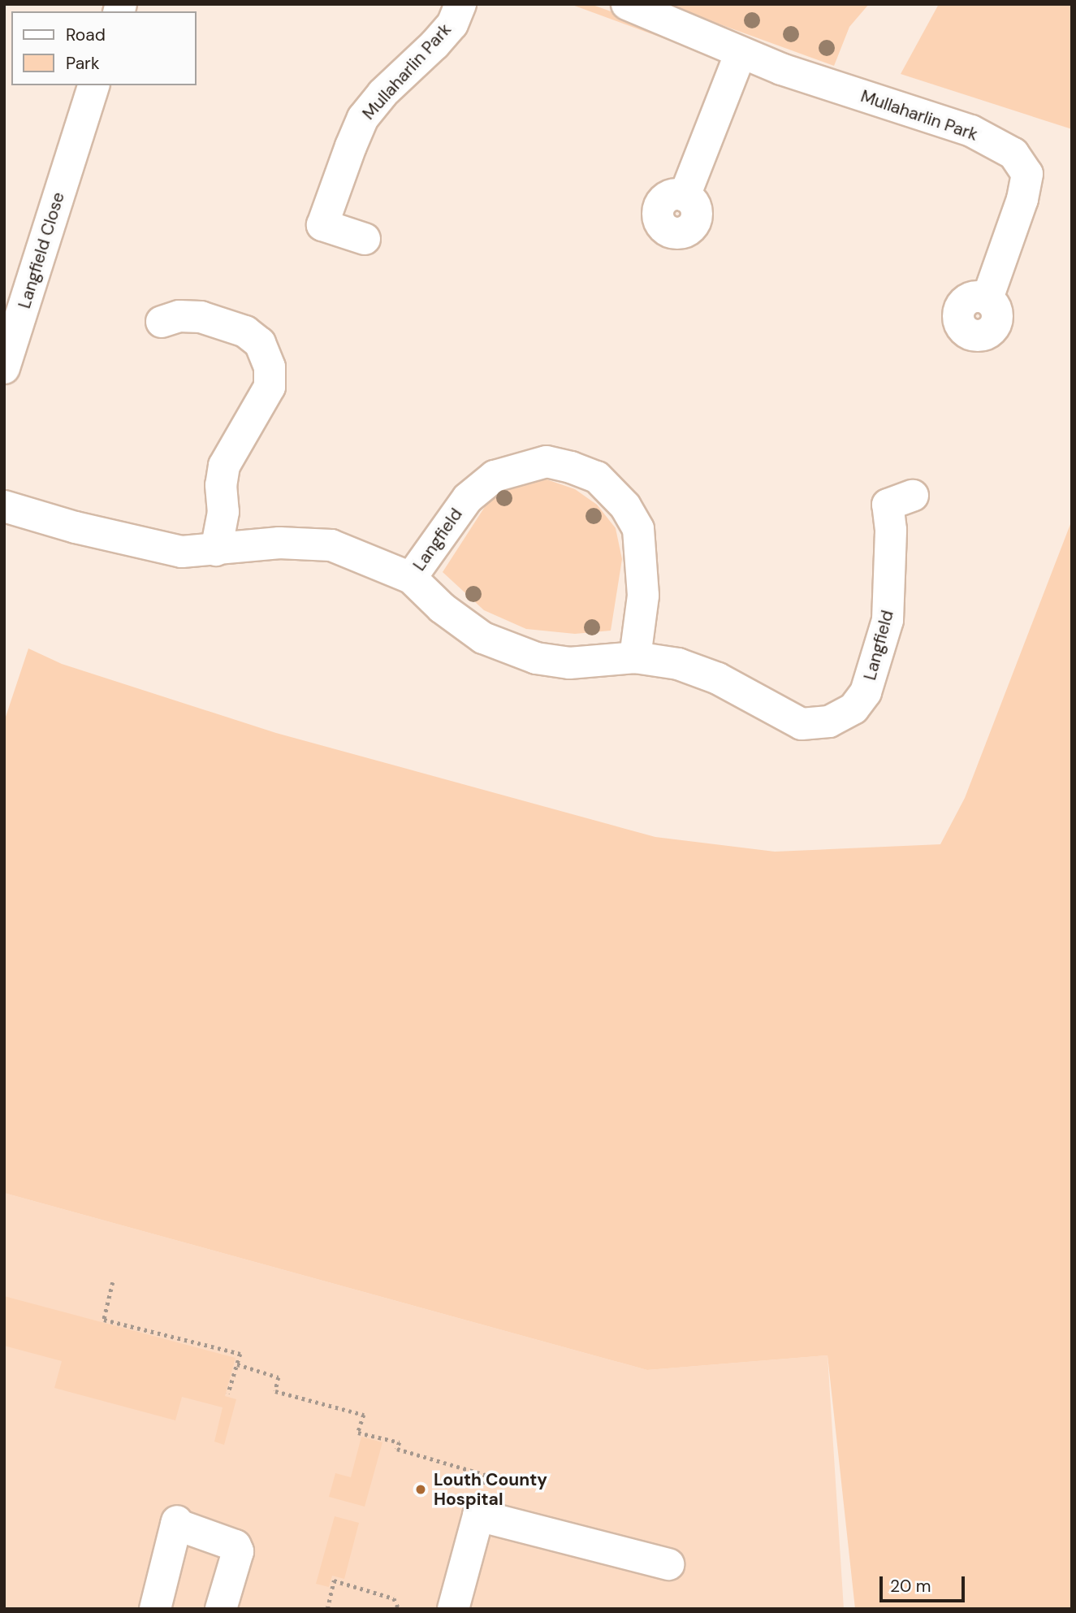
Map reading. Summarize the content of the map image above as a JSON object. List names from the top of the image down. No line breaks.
{"streets":{"street":["Mullaharlin Park","Langfield Close","Langfield"]},"places":["Louth County Hospital"],"legend":["Road","Park"],"scale_bar":"20 m"}
